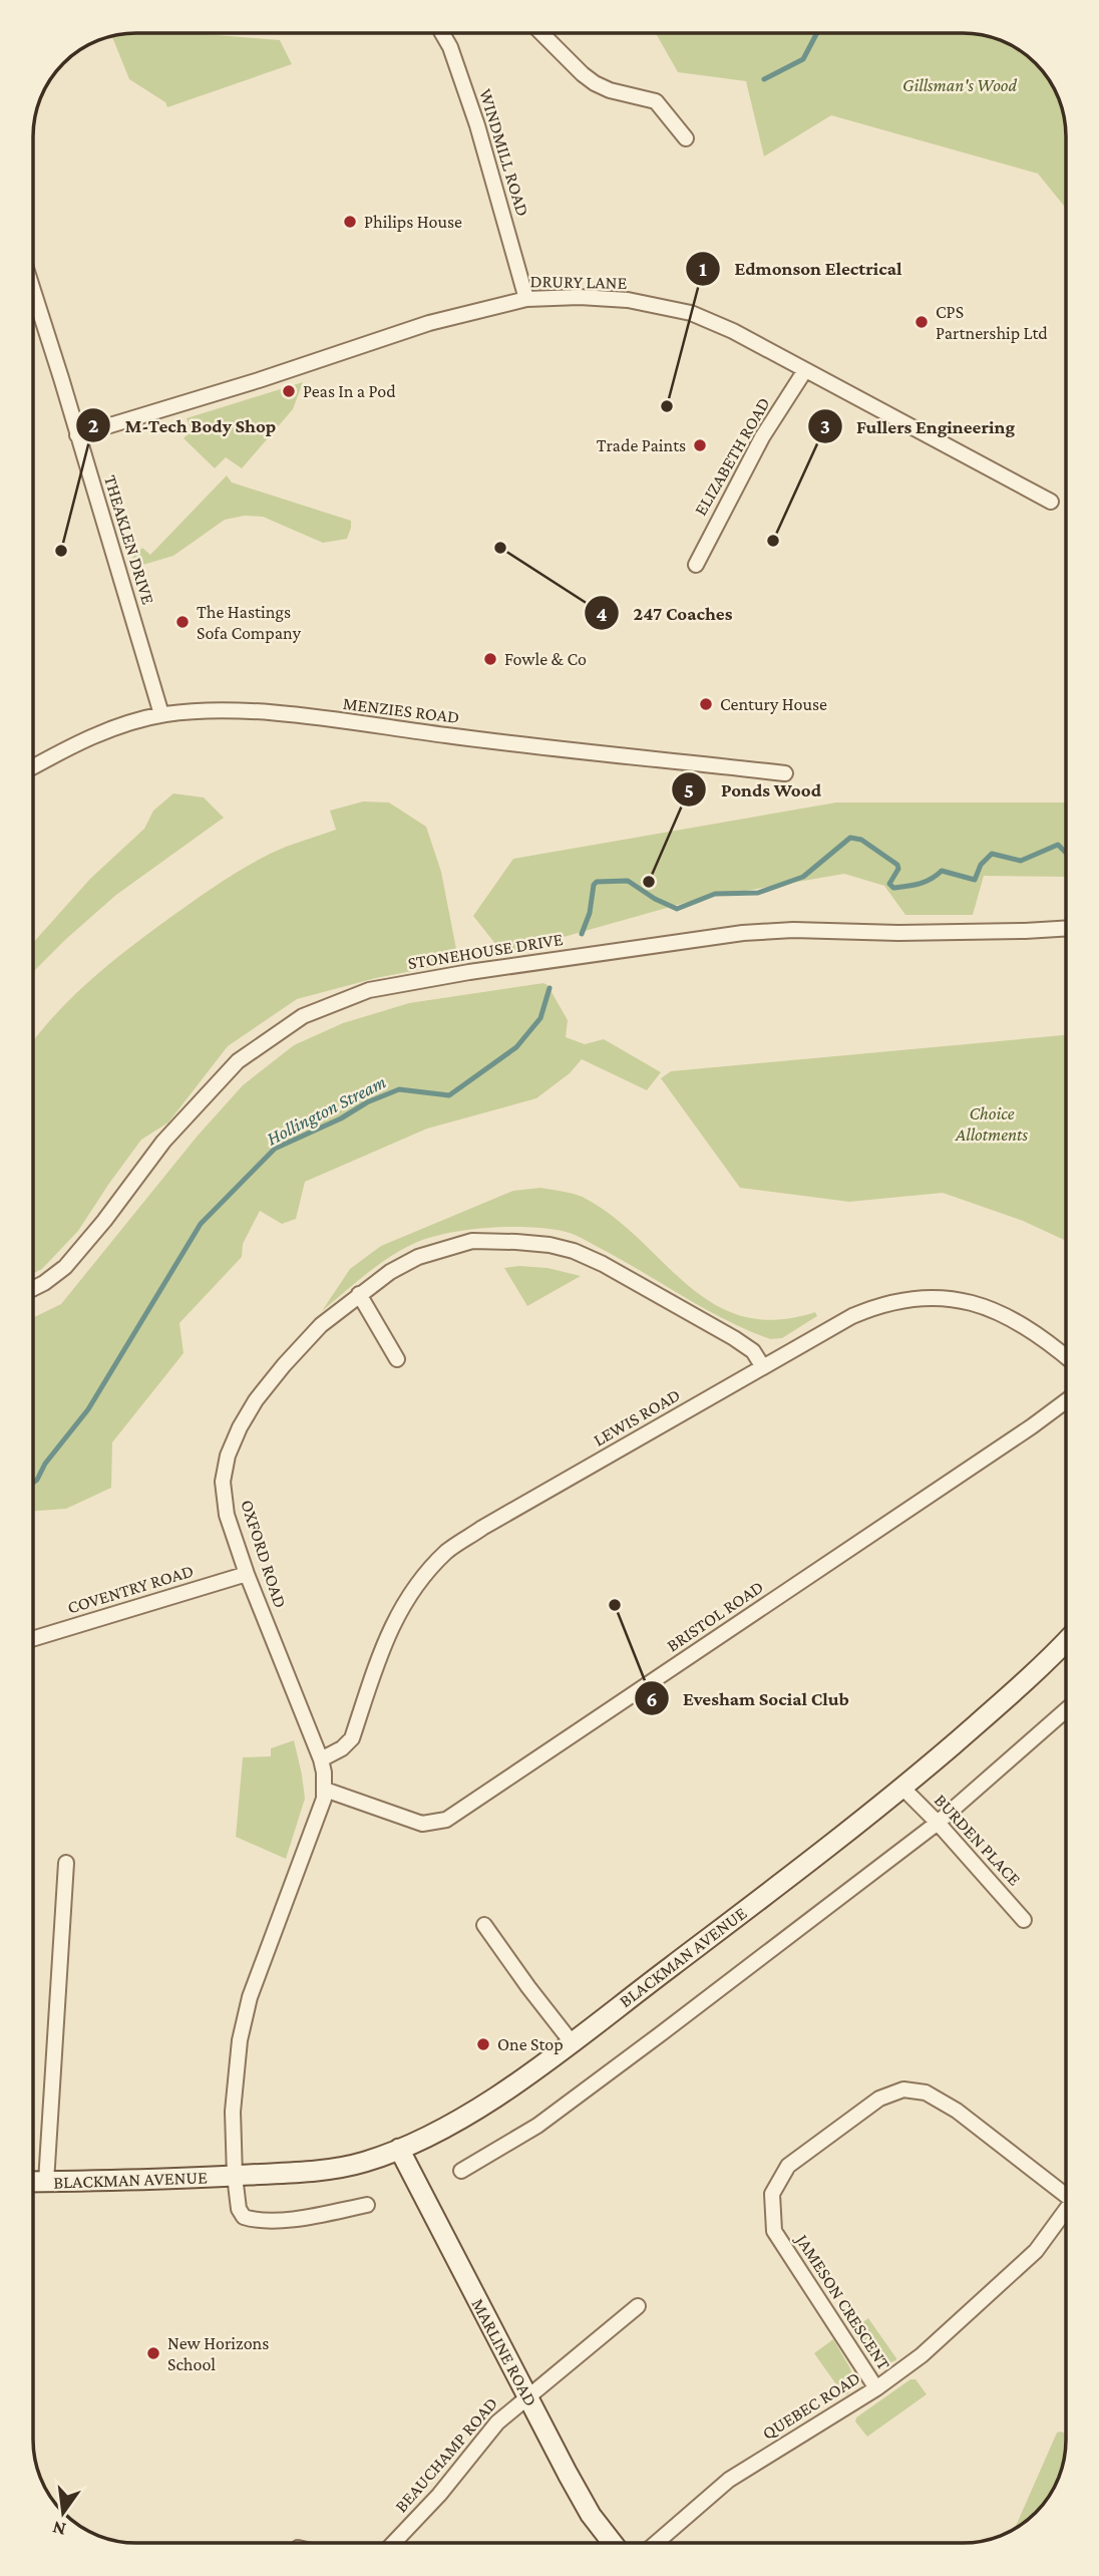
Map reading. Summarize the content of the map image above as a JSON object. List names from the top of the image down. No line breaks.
{"streets":{"street":["WINDMILL ROAD","DRURY LANE","ELIZABETH ROAD","THEAKLEN DRIVE","MENZIES ROAD","STONEHOUSE DRIVE","LEWIS ROAD","OXFORD ROAD","COVENTRY ROAD","BRISTOL ROAD","BURDEN PLACE","BLACKMAN AVENUE","JAMESON CRESCENT","MARLINE ROAD","QUEBEC ROAD","BEAUCHAMP ROAD"]},"crossings":[["WINDMILL ROAD","DRURY LANE"],["DRURY LANE","ELIZABETH ROAD"],["DRURY LANE","THEAKLEN DRIVE"],["THEAKLEN DRIVE","MENZIES ROAD"],["LEWIS ROAD","OXFORD ROAD"],["OXFORD ROAD","COVENTRY ROAD"],["OXFORD ROAD","BRISTOL ROAD"],["OXFORD ROAD","BLACKMAN AVENUE"],["BURDEN PLACE","BLACKMAN AVENUE"],["BLACKMAN AVENUE","MARLINE ROAD"],["JAMESON CRESCENT","QUEBEC ROAD"],["MARLINE ROAD","BEAUCHAMP ROAD"]],"water":["Hollington Stream"],"parks":["Gillsman's Wood","Choice Allotments"],"places":["Philips House","CPS Partnership Ltd","Peas In a Pod","Edmonson Electrical","Trade Paints","Fullers Engineering","247 Coaches","M-Tech Body Shop","The Hastings Sofa Company","Fowle & Co","Century House","Ponds Wood","Evesham Social Club","One Stop","New Horizons School"],"north":"bottom"}
